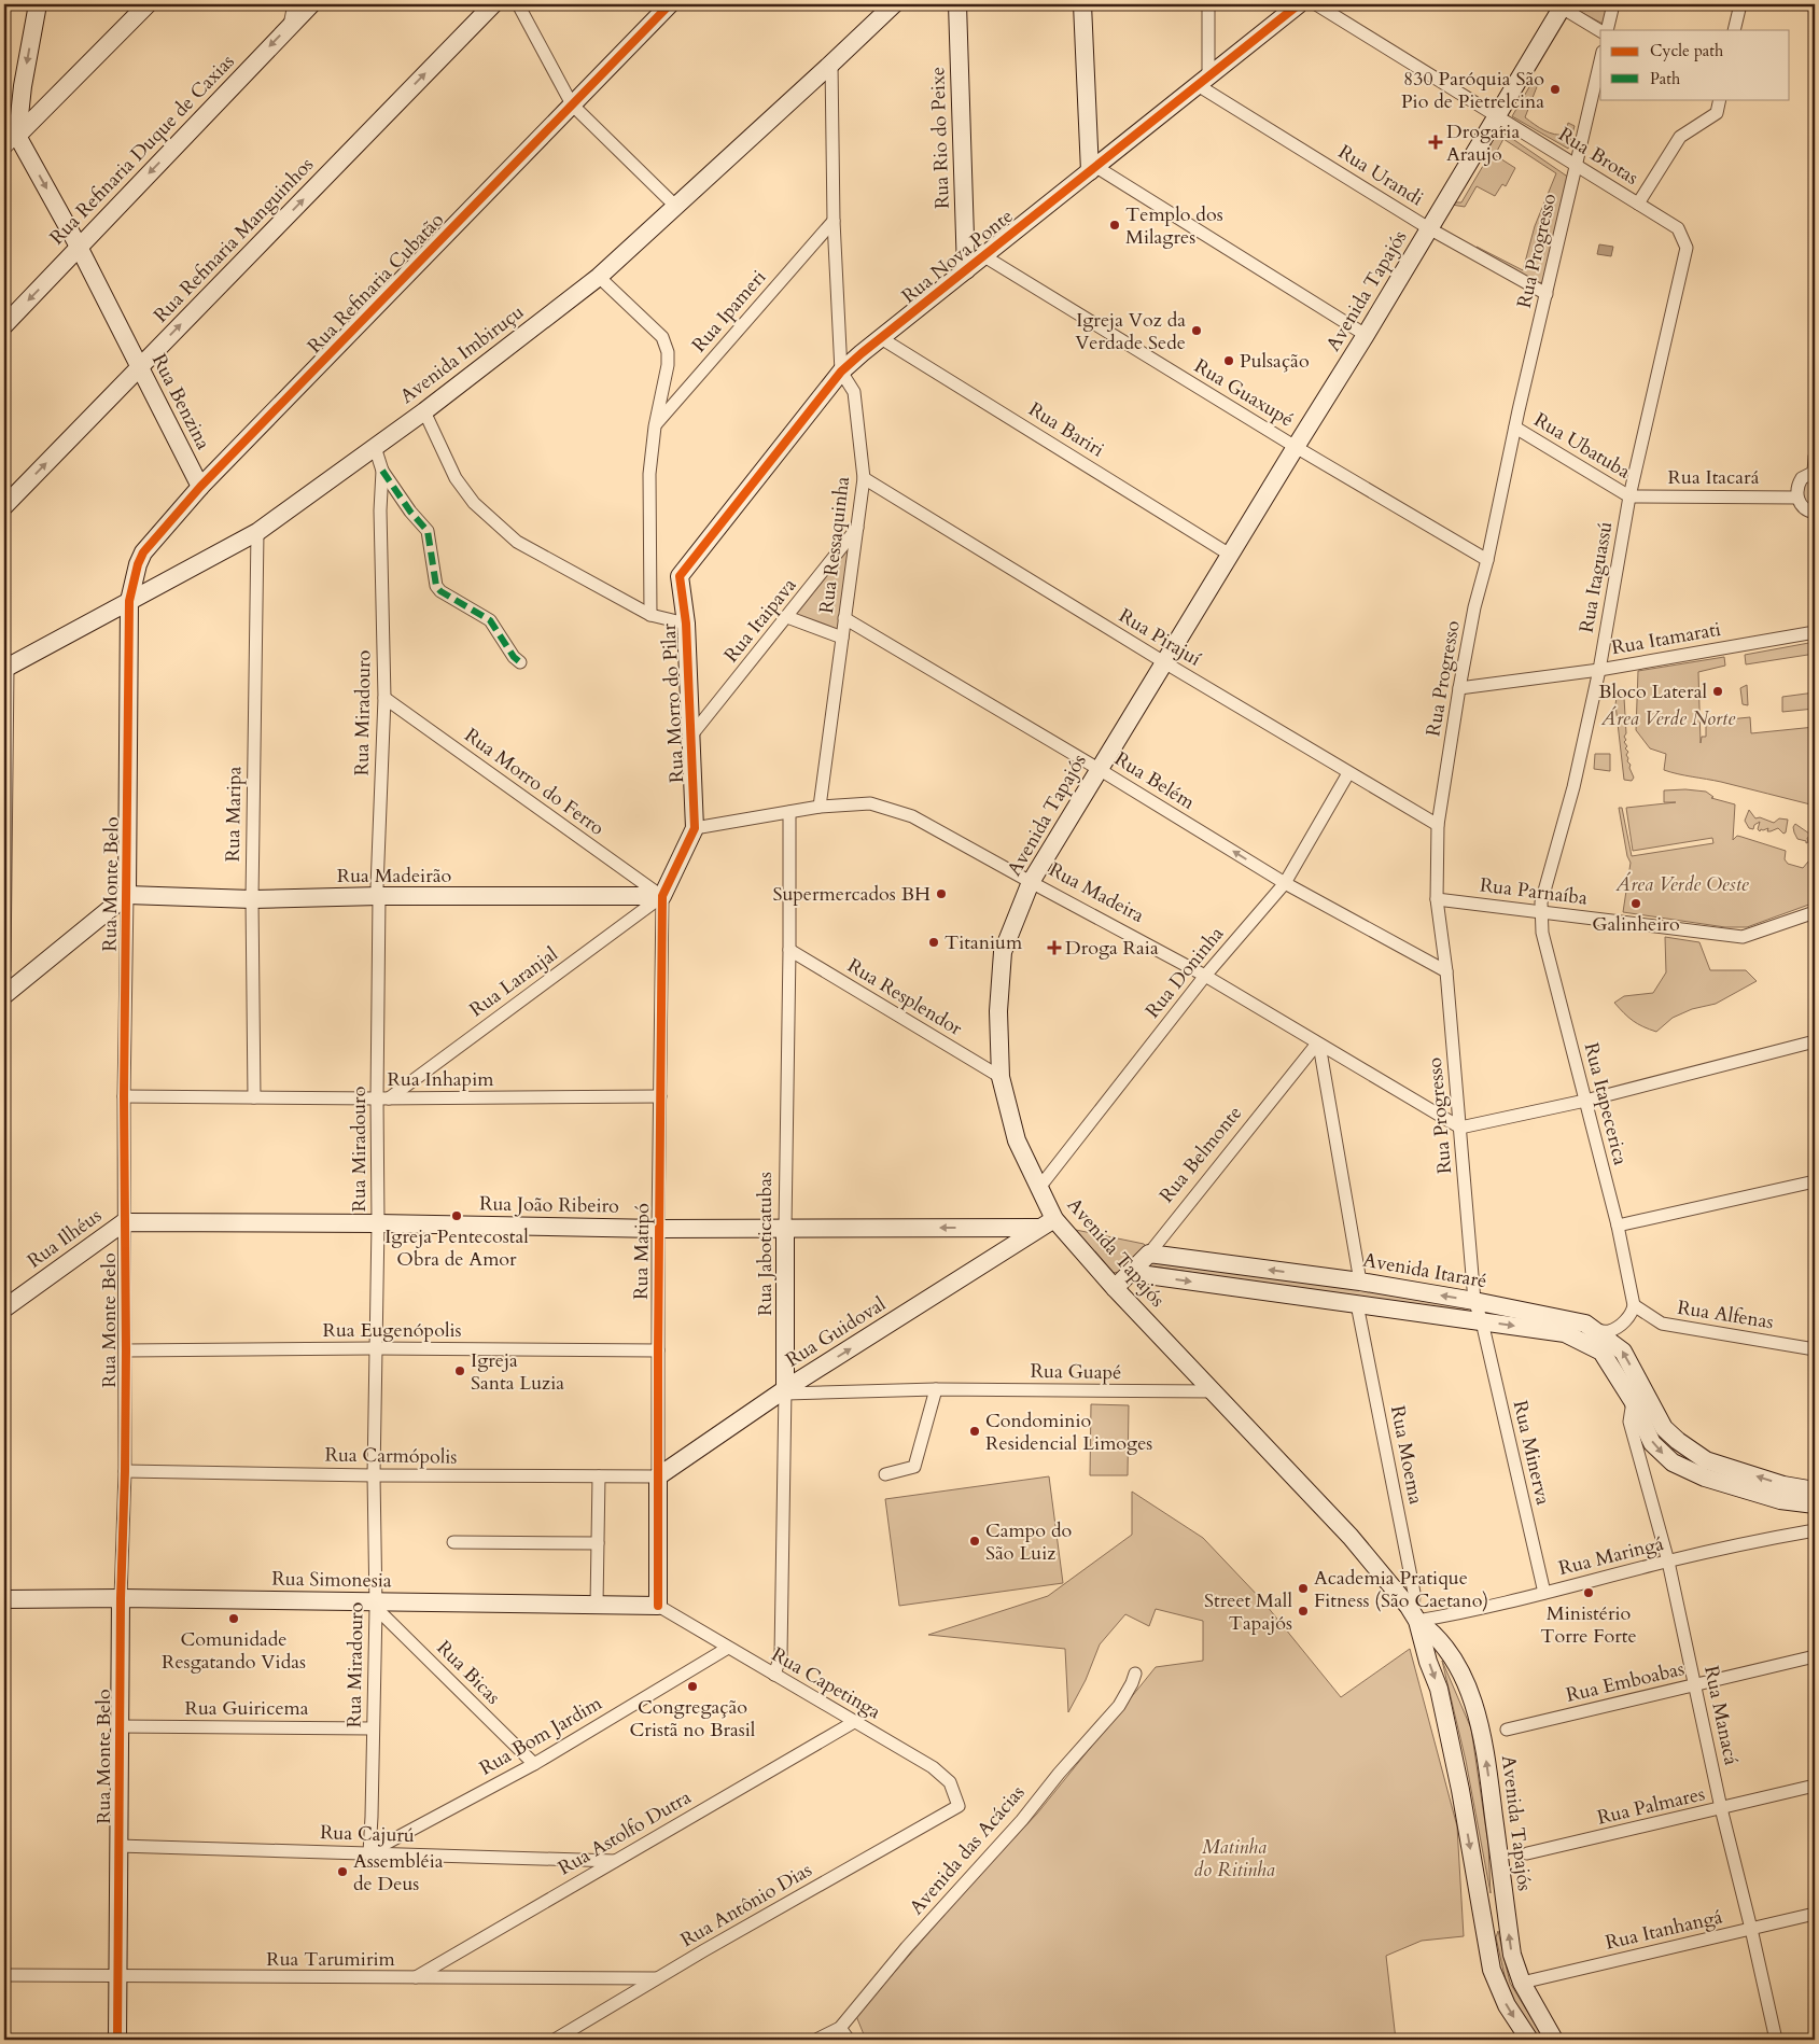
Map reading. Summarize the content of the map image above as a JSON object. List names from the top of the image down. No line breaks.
{"streets":{"street":["Rua Rio do Peixe","Rua Refinaria Duque de Caxias","Rua Brotas","Rua Urandi","Rua Refinaria Manguinhos","Rua Progresso","Rua Nova Ponte","Rua Refinaria Cubatão","Avenida Tapajós","Rua Ipameri","Avenida Imbiruçu","Rua Guaxupé","Rua Benzina","Rua Bariri","Rua Ubatuba","Rua Itacará","Rua Ressaquinha","Rua Itaguassú","Rua Itaipava","Rua Pirajuí","Rua Itamarati","Rua Morro do Pilar","Rua Miradouro","Rua Belém","Rua Morro do Ferro","Rua Maripa","Rua Madeirão","Rua Monte Belo","Rua Parnaíba","Rua Madeira","Rua Doninha","Rua Laranjal","Rua Resplendor","Rua Inhapim","Rua Itapecerica","Rua Belmonte","Rua João Ribeiro","Rua Ilhéus","Rua Jaboticatubas","Rua Matipó","Avenida Itararé","Rua Alfenas","Rua Eugenópolis","Rua Guidoval","Rua Guapé","Rua Minerva","Rua Moema","Rua Carmópolis","Rua Maringá","Rua Simonesia","Rua Bicas","Rua Emboabas","Rua Capetinga","Rua Guiricema","Rua Manacá","Rua Bom Jardim","Rua Palmares","Rua Astolfo Dutra","Rua Cajurú","Avenida das Acácias","Rua Antônio Dias","Rua Itanhangá","Rua Tarumirim"]},"crossings":[["Rua Rio do Peixe","Rua Nova Ponte"],["Rua Refinaria Duque de Caxias","Rua Benzina"],["Rua Brotas","Rua Progresso"],["Rua Brotas","Avenida Tapajós"],["Rua Brotas","Rua Itaguassú"],["Rua Urandi","Rua Progresso"],["Rua Urandi","Rua Nova Ponte"],["Rua Urandi","Avenida Tapajós"],["Rua Refinaria Manguinhos","Rua Benzina"],["Rua Progresso","Rua Guaxupé"],["Rua Progresso","Rua Ubatuba"],["Rua Progresso","Rua Pirajuí"],["Rua Progresso","Rua Itamarati"],["Rua Progresso","Rua Belém"],["Rua Progresso","Rua Parnaíba"],["Rua Progresso","Rua Madeira"],["Rua Progresso","Avenida Itararé"],["Rua Progresso","Rua Minerva"],["Rua Nova Ponte","Rua Guaxupé"],["Rua Nova Ponte","Rua Bariri"],["Rua Nova Ponte","Rua Ressaquinha"],["Rua Nova Ponte","Rua Morro do Pilar"],["Rua Refinaria Cubatão","Avenida Imbiruçu"],["Rua Refinaria Cubatão","Rua Benzina"],["Rua Refinaria Cubatão","Rua Monte Belo"],["Avenida Tapajós","Rua Guaxupé"],["Avenida Tapajós","Rua Bariri"],["Avenida Tapajós","Rua Pirajuí"],["Avenida Tapajós","Rua Belém"],["Avenida Tapajós","Rua Madeira"],["Avenida Tapajós","Rua Doninha"],["Avenida Tapajós","Rua Resplendor"],["Avenida Tapajós","Rua Belmonte"],["Avenida Tapajós","Rua Guidoval"],["Avenida Tapajós","Rua Guapé"],["Avenida Tapajós","Rua Moema"],["Avenida Tapajós","Rua Maringá"],["Avenida Tapajós","Rua Itanhangá"],["Rua Ipameri","Rua Ressaquinha"],["Rua Ipameri","Rua Morro do Pilar"],["Avenida Imbiruçu","Rua Ressaquinha"],["Avenida Imbiruçu","Rua Morro do Pilar"],["Avenida Imbiruçu","Rua Miradouro"],["Avenida Imbiruçu","Rua Maripa"],["Avenida Imbiruçu","Rua Monte Belo"],["Rua Ubatuba","Rua Itacará"],["Rua Ubatuba","Rua Itaguassú"],["Rua Itacará","Rua Itaguassú"],["Rua Ressaquinha","Rua Itaipava"],["Rua Ressaquinha","Rua Pirajuí"],["Rua Ressaquinha","Rua Belém"],["Rua Ressaquinha","Rua Madeira"],["Rua Itaguassú","Rua Itamarati"],["Rua Itaguassú","Rua Parnaíba"],["Rua Itaguassú","Rua Itapecerica"],["Rua Itaipava","Rua Morro do Pilar"],["Rua Pirajuí","Rua Doninha"],["Rua Morro do Pilar","Rua Madeira"],["Rua Miradouro","Rua Morro do Ferro"],["Rua Miradouro","Rua Madeirão"],["Rua Miradouro","Rua Laranjal"],["Rua Miradouro","Rua Inhapim"],["Rua Miradouro","Rua João Ribeiro"],["Rua Miradouro","Rua Eugenópolis"],["Rua Miradouro","Rua Carmópolis"],["Rua Miradouro","Rua Simonesia"],["Rua Miradouro","Rua Bicas"],["Rua Miradouro","Rua Guiricema"],["Rua Miradouro","Rua Bom Jardim"],["Rua Miradouro","Rua Cajurú"],["Rua Belém","Rua Doninha"],["Rua Morro do Ferro","Rua Madeirão"],["Rua Morro do Ferro","Rua Laranjal"],["Rua Morro do Ferro","Rua Matipó"],["Rua Maripa","Rua Madeirão"],["Rua Maripa","Rua Inhapim"],["Rua Madeirão","Rua Monte Belo"],["Rua Madeirão","Rua Laranjal"],["Rua Madeirão","Rua Matipó"],["Rua Monte Belo","Rua Inhapim"],["Rua Monte Belo","Rua João Ribeiro"],["Rua Monte Belo","Rua Ilhéus"],["Rua Monte Belo","Rua Eugenópolis"],["Rua Monte Belo","Rua Carmópolis"],["Rua Monte Belo","Rua Simonesia"],["Rua Monte Belo","Rua Guiricema"],["Rua Monte Belo","Rua Cajurú"],["Rua Monte Belo","Rua Tarumirim"],["Rua Parnaíba","Rua Itapecerica"],["Rua Madeira","Rua Doninha"],["Rua Madeira","Rua Belmonte"],["Rua Madeira","Rua Jaboticatubas"],["Rua Laranjal","Rua Inhapim"],["Rua Laranjal","Rua Matipó"],["Rua Resplendor","Rua Jaboticatubas"],["Rua Inhapim","Rua Matipó"],["Rua Itapecerica","Rua Alfenas"],["Rua Belmonte","Avenida Itararé"],["Rua João Ribeiro","Rua Ilhéus"],["Rua João Ribeiro","Rua Jaboticatubas"],["Rua João Ribeiro","Rua Matipó"],["Rua João Ribeiro","Rua Guidoval"],["Rua Jaboticatubas","Rua Guidoval"],["Rua Jaboticatubas","Rua Guapé"],["Rua Jaboticatubas","Rua Capetinga"],["Rua Matipó","Rua Eugenópolis"],["Rua Matipó","Rua Guidoval"],["Rua Matipó","Rua Carmópolis"],["Rua Matipó","Rua Simonesia"],["Rua Matipó","Rua Capetinga"],["Rua Guidoval","Rua Guapé"],["Rua Guidoval","Rua Carmópolis"],["Rua Minerva","Rua Maringá"],["Rua Moema","Rua Maringá"],["Rua Maringá","Rua Manacá"],["Rua Simonesia","Rua Bicas"],["Rua Simonesia","Rua Capetinga"],["Rua Bicas","Rua Bom Jardim"],["Rua Emboabas","Rua Manacá"],["Rua Capetinga","Rua Bom Jardim"],["Rua Capetinga","Rua Astolfo Dutra"],["Rua Capetinga","Rua Antônio Dias"],["Rua Manacá","Rua Palmares"],["Rua Manacá","Rua Itanhangá"],["Rua Bom Jardim","Rua Cajurú"],["Rua Astolfo Dutra","Rua Cajurú"],["Rua Astolfo Dutra","Rua Tarumirim"],["Rua Antônio Dias","Rua Tarumirim"]],"one_way":["Rua Refinaria Manguinhos","Rua Guidoval"],"parks":["Área Verde Norte","Área Verde Oeste","Matinha do Ritinha"],"places":{"other":["830 Paróquia São Pio de Pietrelcina","Templo dos Milagres","Igreja Voz da Verdade Sede","Pulsação","Bloco Lateral","Supermercados BH","Galinheiro","Titanium","Igreja Pentecostal Obra de Amor","Igreja Santa Luzia","Condominio Residencial Limoges","Campo do São Luiz","Academia Pratique Fitness (São Caetano)","Ministério Torre Forte","Street Mall Tapajós","Comunidade Resgatando Vidas","Congregação Cristã no Brasil","Assembléia de Deus"],"health":["Drogaria Araujo","Droga Raia"]},"legend":["Cycle path","Path"]}
